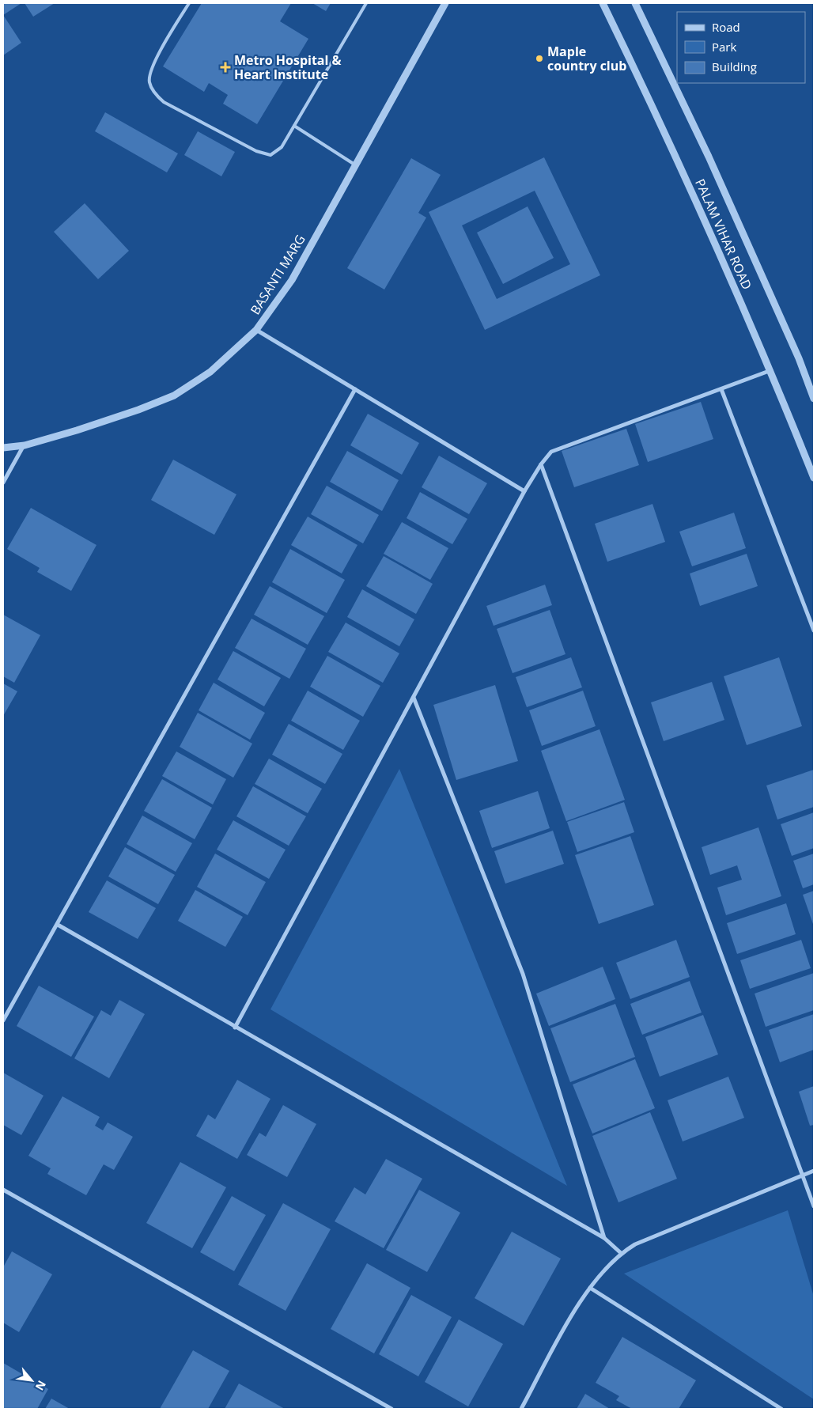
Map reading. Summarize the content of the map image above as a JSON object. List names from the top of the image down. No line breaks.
{"streets":{"street":["PALAM VIHAR ROAD","BASANTI MARG"]},"places":{"other":["Maple country club"],"health":["Metro Hospital & Heart Institute"]},"legend":["Road","Park","Building"],"north":"bottom right"}
